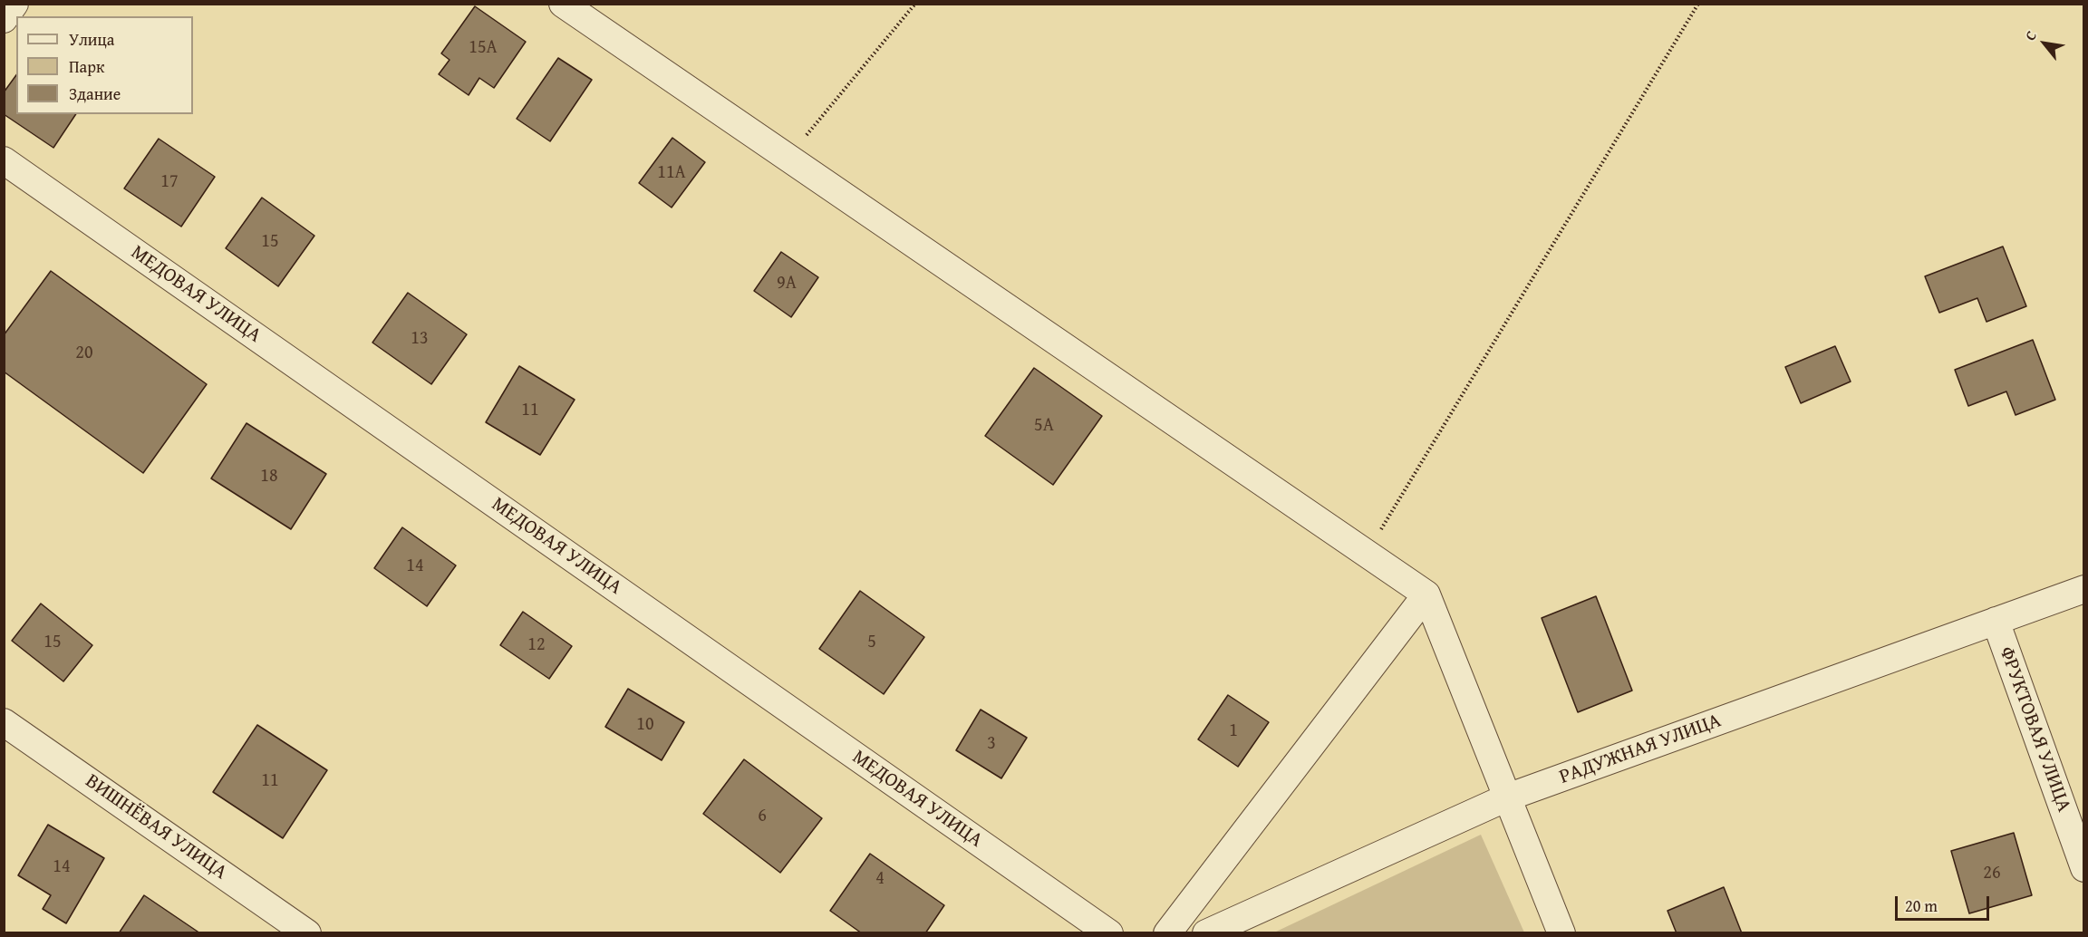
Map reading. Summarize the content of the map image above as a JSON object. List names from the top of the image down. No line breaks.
{"streets":{"street":["МЕДОВАЯ УЛИЦА","ФРУКТОВАЯ УЛИЦА","РАДУЖНАЯ УЛИЦА","ВИШНЁВАЯ УЛИЦА"]},"crossings":[["ФРУКТОВАЯ УЛИЦА","РАДУЖНАЯ УЛИЦА"]],"house_numbers":["15А","11А","17","15","9А","13","20","11","5А","18","14","15","5","12","10","1","3","11","6","14","26","4"],"legend":["Улица","Парк","Здание"],"scale_bar":"20 m","north":"top left"}
